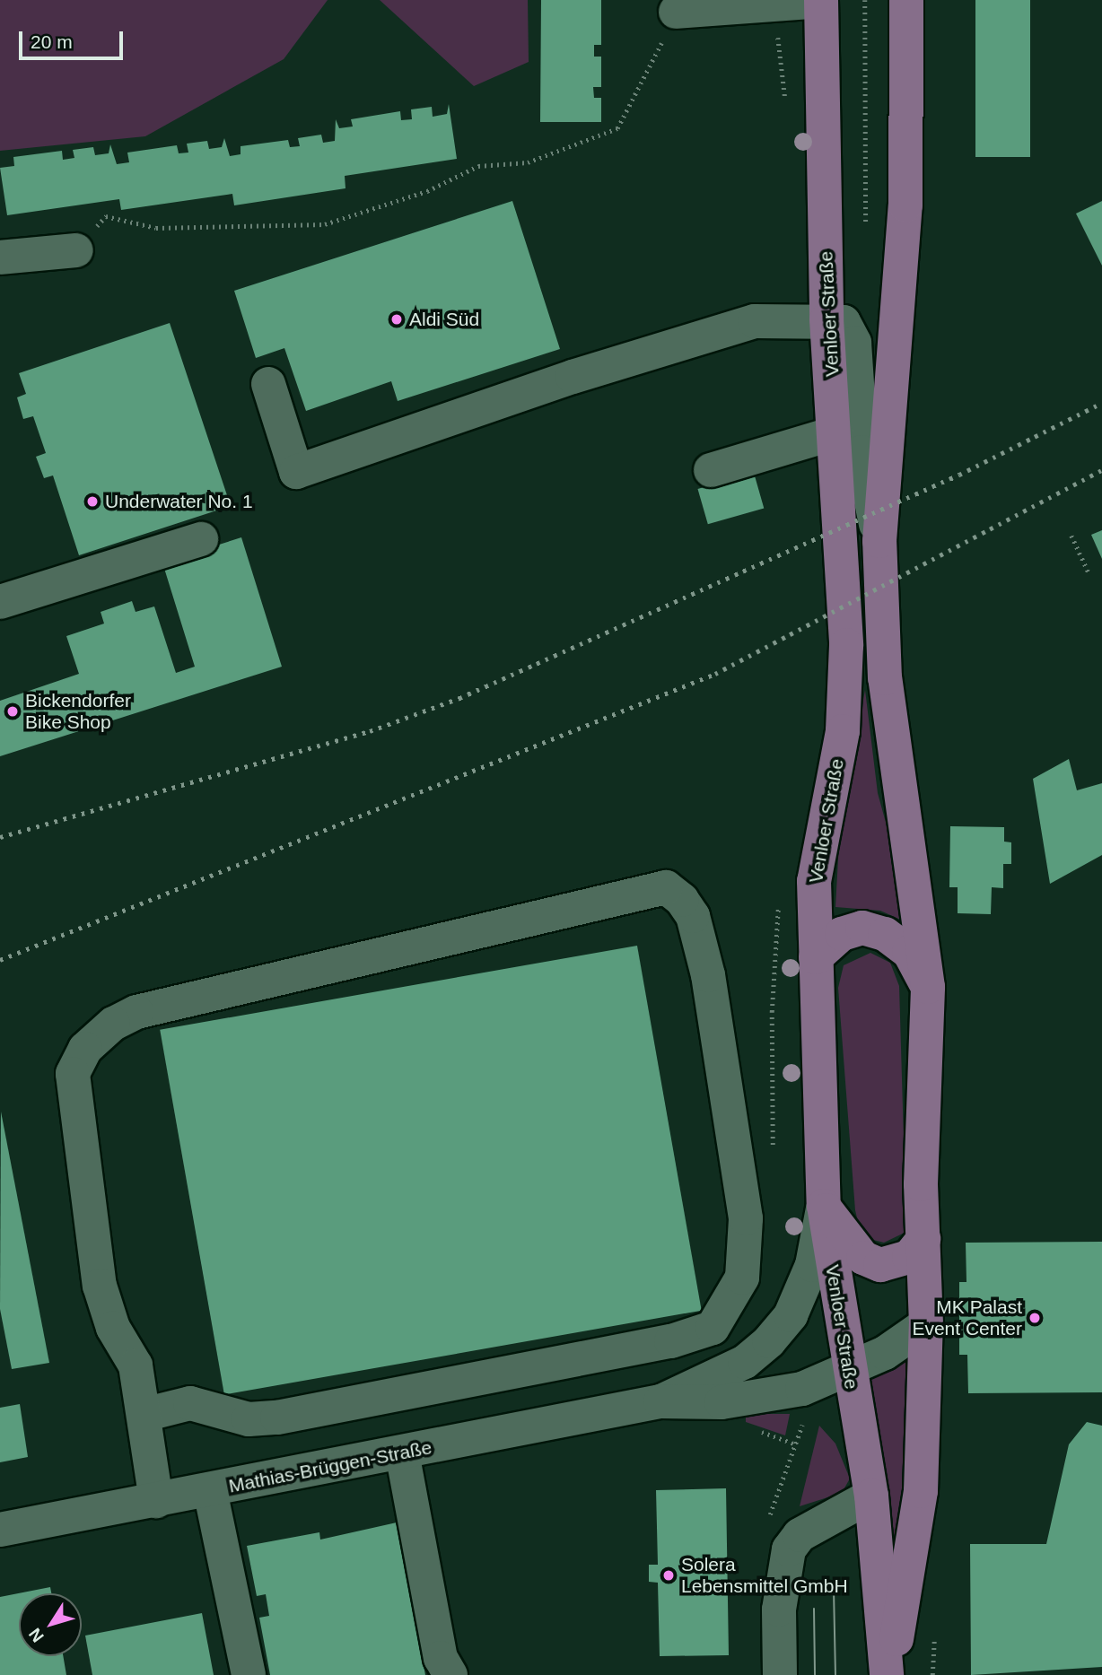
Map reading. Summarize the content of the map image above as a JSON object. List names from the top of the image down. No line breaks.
{"streets":{"main road":["Venloer Straße"],"street":["Mathias-Brüggen-Straße"]},"crossings":[["Venloer Straße","Mathias-Brüggen-Straße"]],"places":["Aldi Süd","Underwater No. 1","Bickendorfer Bike Shop","MK Palast Event Center","Solera Lebensmittel GmbH"],"scale_bar":"20 m","north":"bottom left"}
